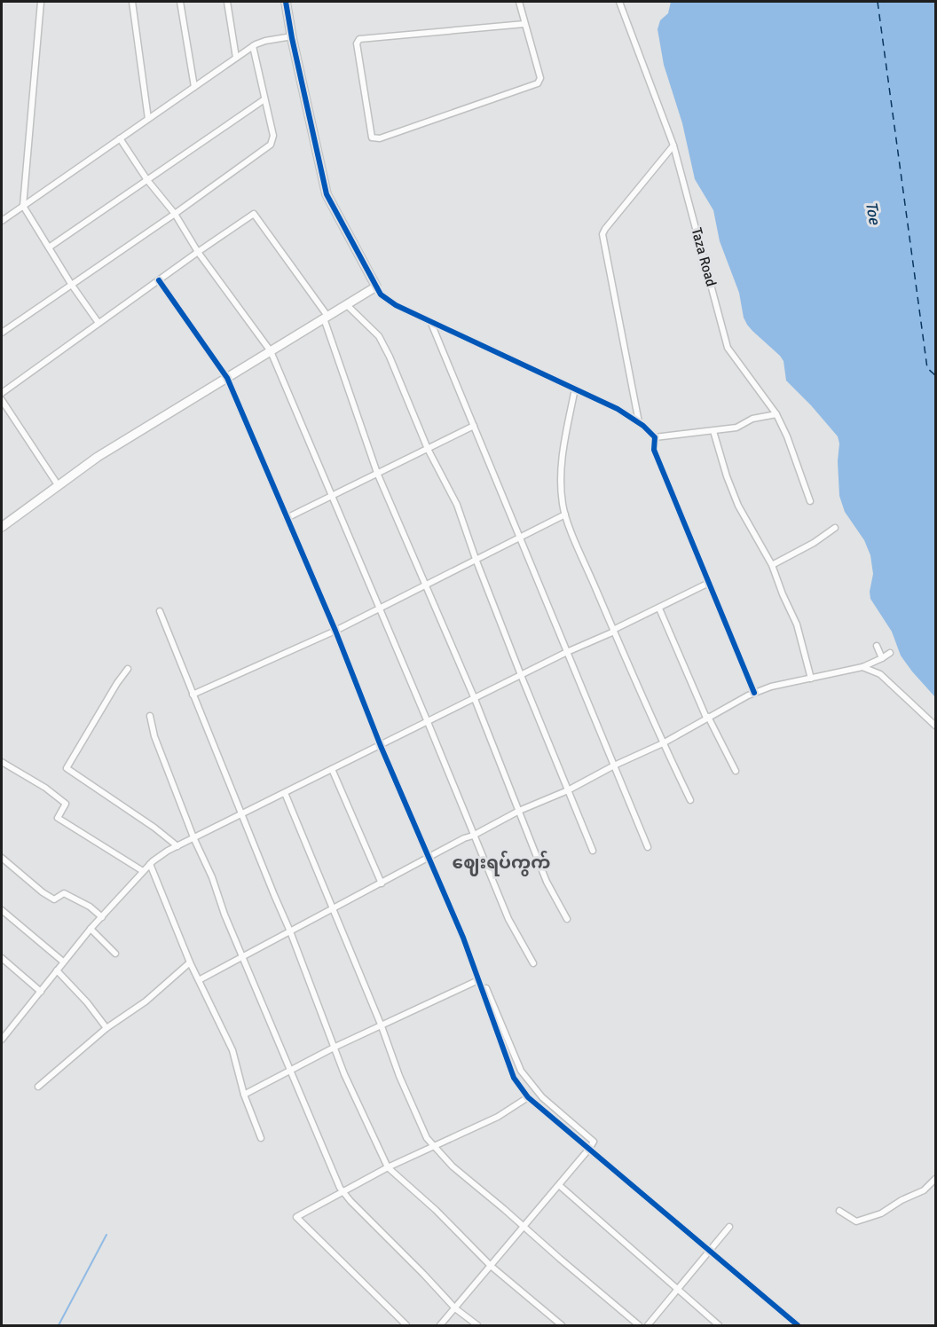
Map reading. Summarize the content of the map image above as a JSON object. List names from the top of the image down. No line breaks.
{"streets":{"street":["Taza Road"]},"districts":["ဈေးရပ်ကွက်"],"water":["Toe"]}
